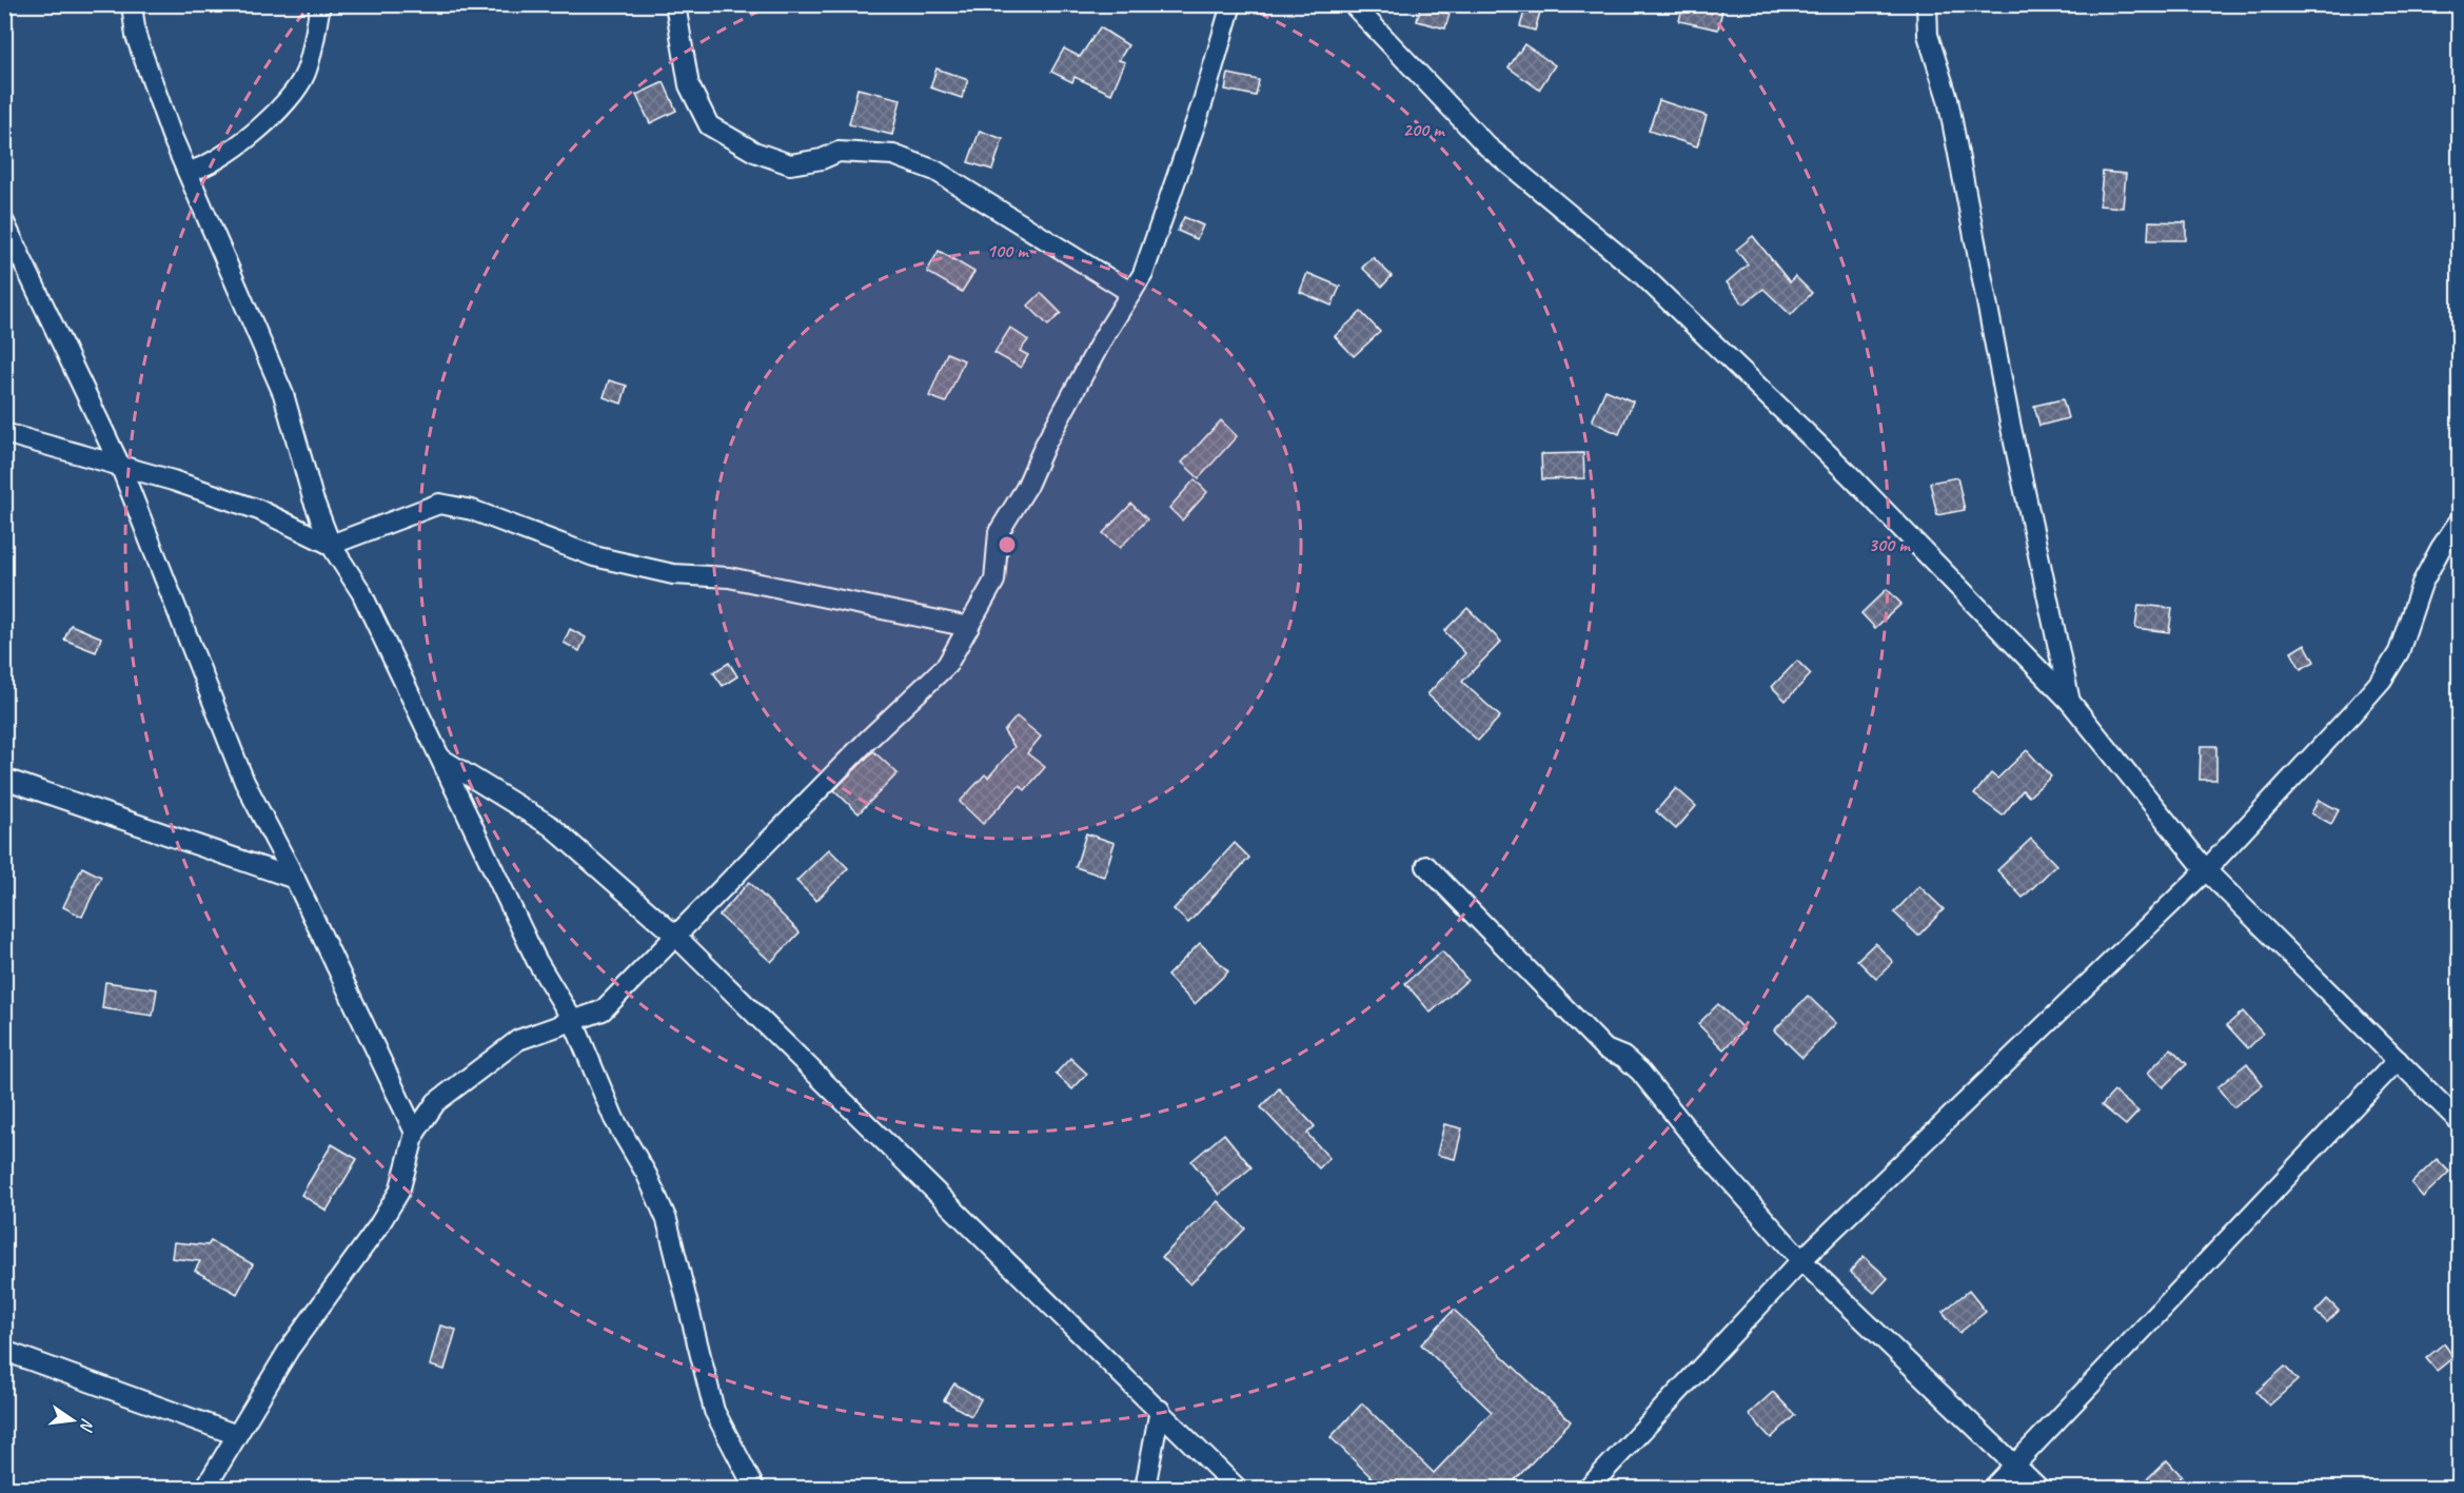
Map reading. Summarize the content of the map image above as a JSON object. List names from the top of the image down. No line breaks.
{"north":"right","rings":["200 m","100 m","300 m"]}
